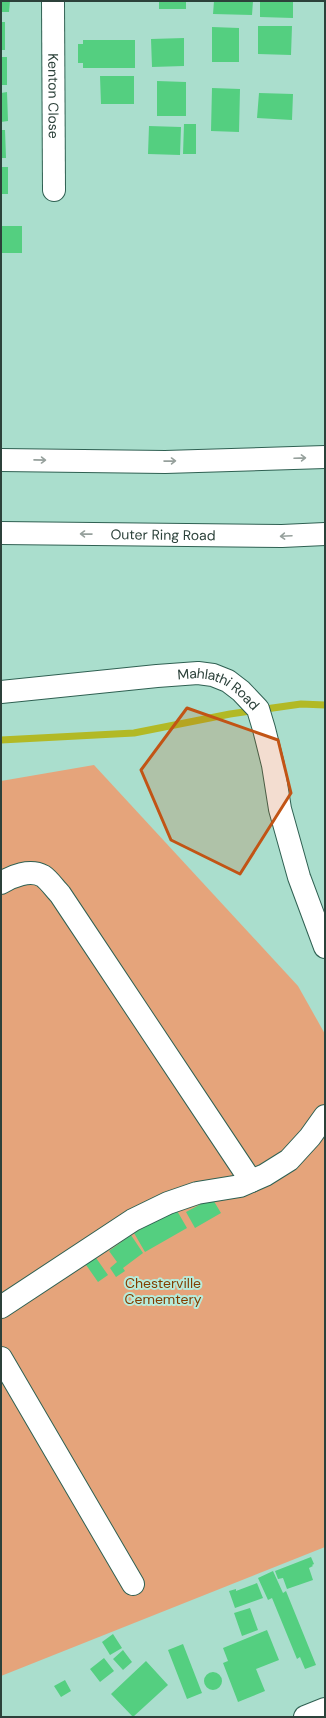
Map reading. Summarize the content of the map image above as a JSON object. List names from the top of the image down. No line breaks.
{"streets":{"main road":["Kenton Close","Outer Ring Road","Mahlathi Road"]},"parks":["Chesterville Cememtery"]}
